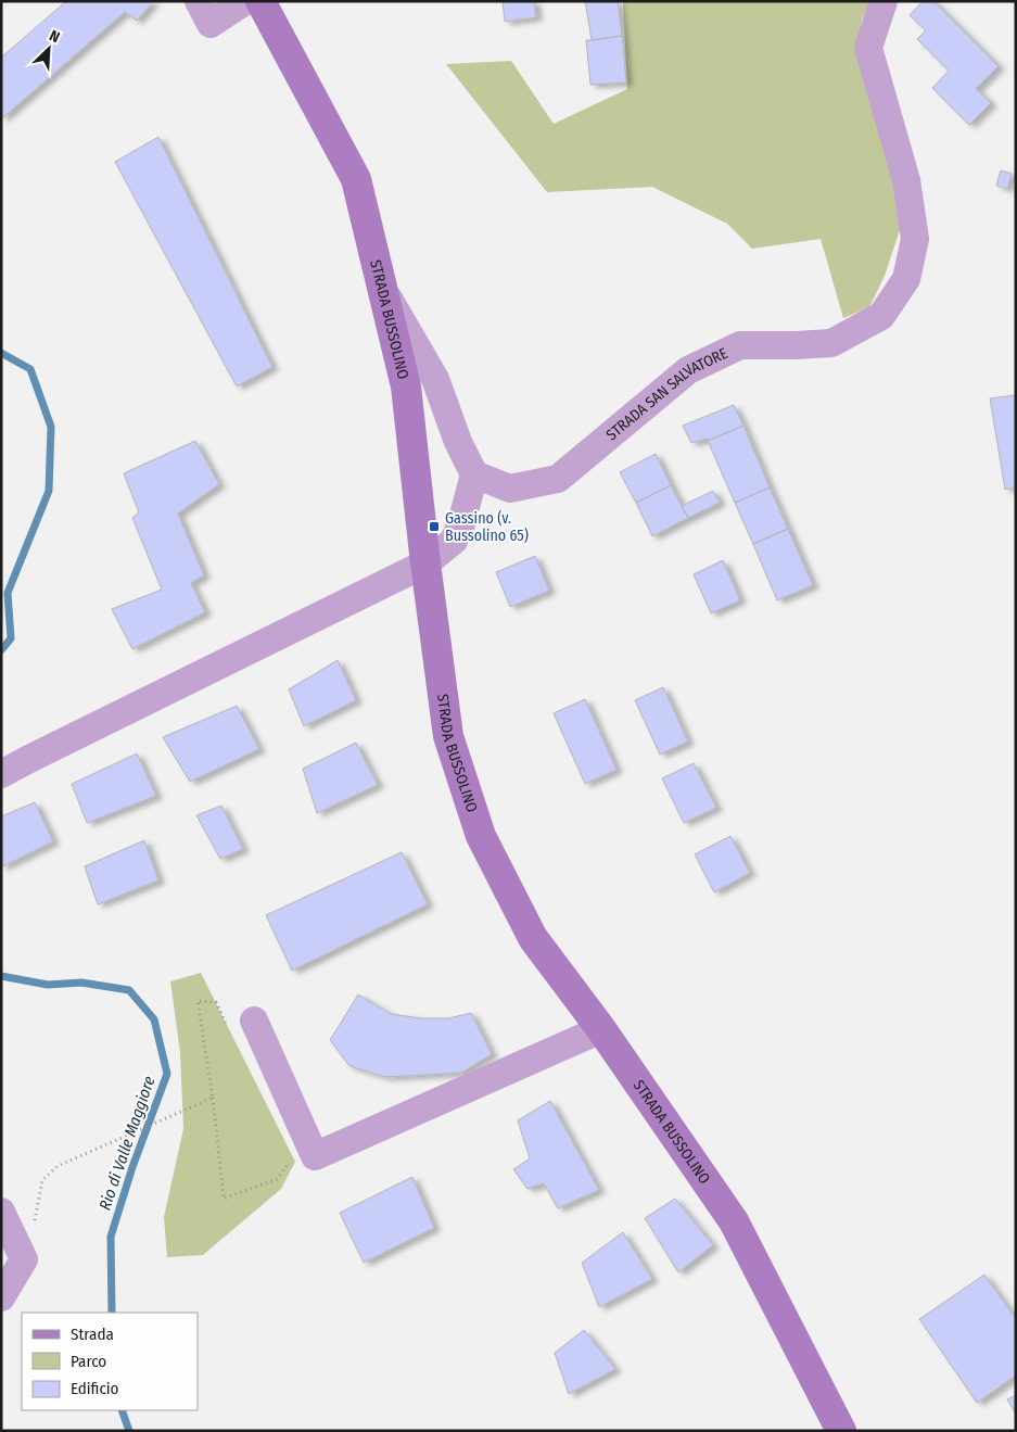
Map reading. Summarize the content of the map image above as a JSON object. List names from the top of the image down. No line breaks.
{"streets":{"street":["STRADA BUSSOLINO","STRADA SAN SALVATORE"]},"water":["Rio di Valle Maggiore"],"places":{"transit":["Gassino (v. Bussolino 65)"]},"legend":["Strada","Parco","Edificio"],"north":"top right"}
